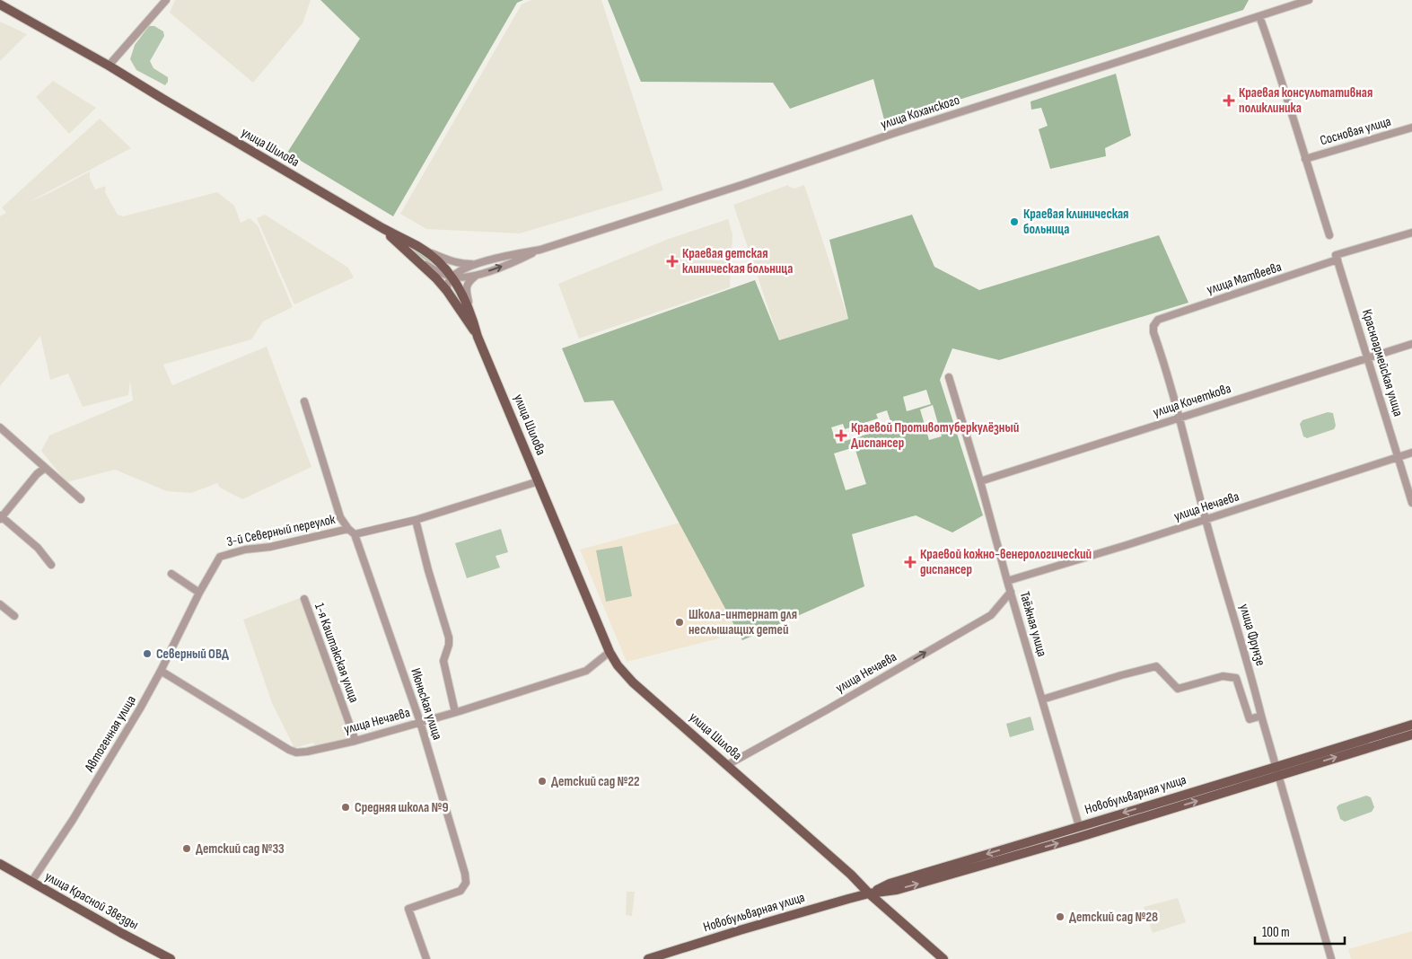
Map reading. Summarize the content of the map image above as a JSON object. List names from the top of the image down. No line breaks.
{"streets":{"main road":["улица Шилова","Новобульварная улица","улица Красной Звезды"],"street":["улица Коханского","Сосновая улица","улица Матвеева","Красноармейская улица","улица Кочеткова","улица Нечаева","3-й Северный переулок","Таёжная улица","улица Фрунзе","1-я Каштакская улица","Июньская улица","Автогенная улица"]},"crossings":[["улица Шилова","улица Нечаева"],["улица Шилова","Новобульварная улица"],["улица Матвеева","Красноармейская улица"],["улица Матвеева","улица Фрунзе"],["Красноармейская улица","улица Кочеткова"],["Красноармейская улица","улица Нечаева"],["улица Кочеткова","Таёжная улица"],["улица Кочеткова","улица Фрунзе"],["улица Нечаева","Таёжная улица"],["улица Нечаева","улица Фрунзе"],["улица Нечаева","1-я Каштакская улица"],["улица Нечаева","Июньская улица"],["улица Нечаева","Автогенная улица"],["3-й Северный переулок","Автогенная улица"],["Таёжная улица","Новобульварная улица"],["улица Фрунзе","Новобульварная улица"],["Автогенная улица","улица Красной Звезды"]],"places":{"health":["Краевая консультативная поликлиника","Краевая детская клиническая больница","Краевой Противотуберкулёзный Диспансер","Краевой кожно-венерологический диспансер"],"other":["Краевая клиническая больница","Школа-интернат для неслышащих детей","Северный ОВД","Детский сад №22","Средняя школа №9","Детский сад №33","Детский сад №28"]},"scale_bar":"100 m"}
